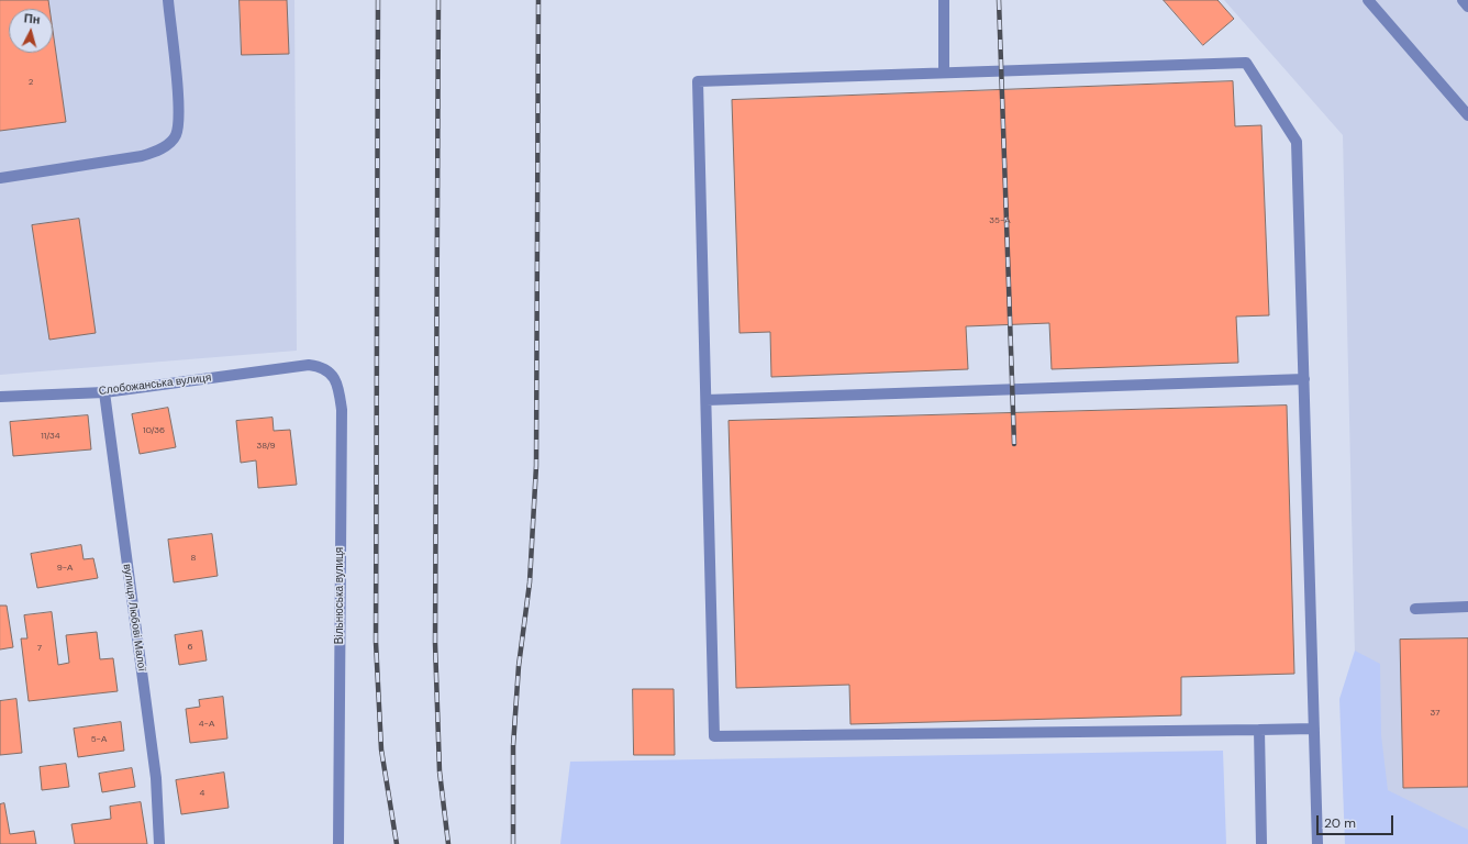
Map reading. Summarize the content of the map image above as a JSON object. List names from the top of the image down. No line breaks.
{"streets":{"street":["Слобожанська вулиця","Вільнюська вулиця","вулиця Любові Малої"]},"crossings":[["Слобожанська вулиця","Вільнюська вулиця"],["Слобожанська вулиця","вулиця Любові Малої"]],"house_numbers":["2","35-А","10/36","11/34","38/9","8","9-А","6","7","37","4-А","5-А","4"],"scale_bar":"20 m","north":"top"}
